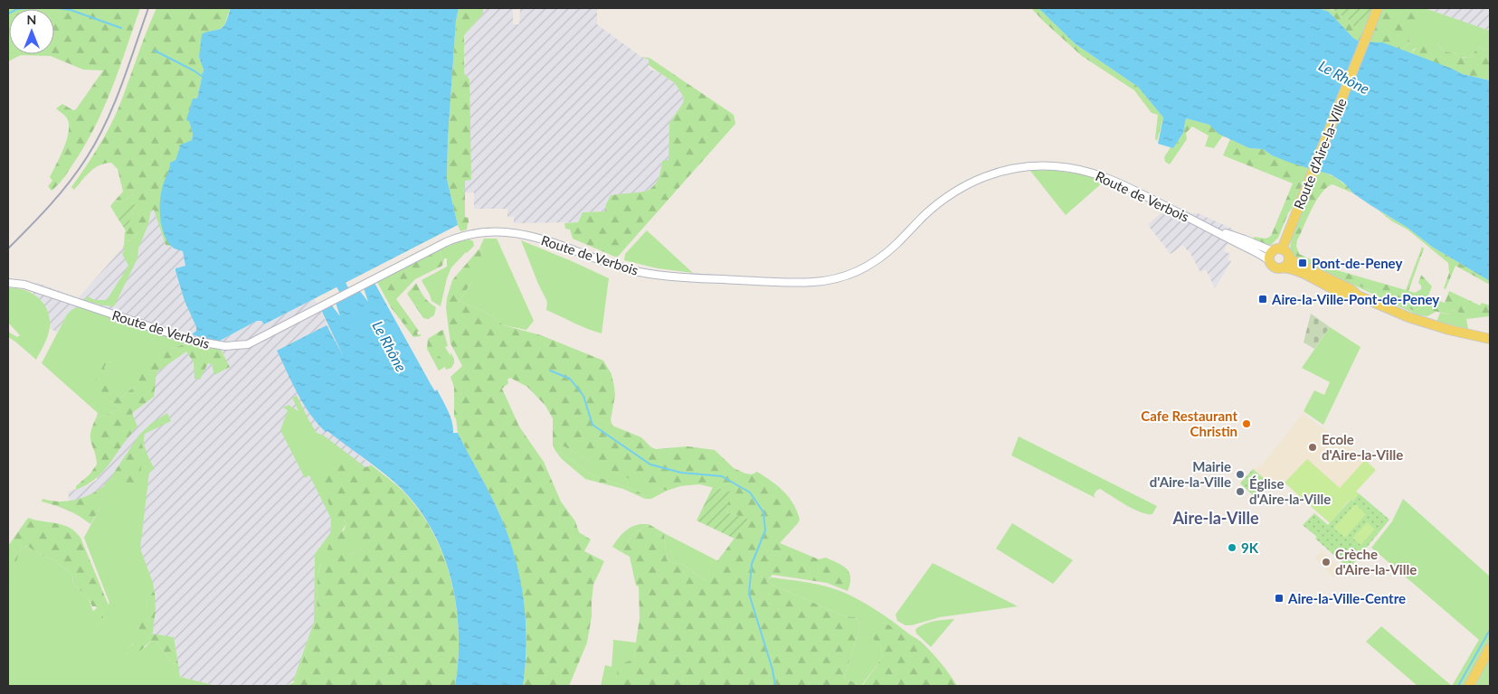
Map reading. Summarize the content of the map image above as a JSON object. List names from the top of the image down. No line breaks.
{"streets":{"main road":["Route d'Aire-la-Ville"],"street":["Route de Verbois"]},"crossings":[["Route d'Aire-la-Ville","Route de Verbois"]],"districts":["Aire-la-Ville"],"water":["Le Rhône"],"places":{"transit":["Pont-de-Peney","Aire-la-Ville-Pont-de-Peney","Aire-la-Ville-Centre"],"other":["Cafe Restaurant Christin","Ecole d'Aire-la-Ville","Mairie d'Aire-la-Ville","Église d'Aire-la-Ville","9K","Crèche d'Aire-la-Ville"]},"north":"top"}
